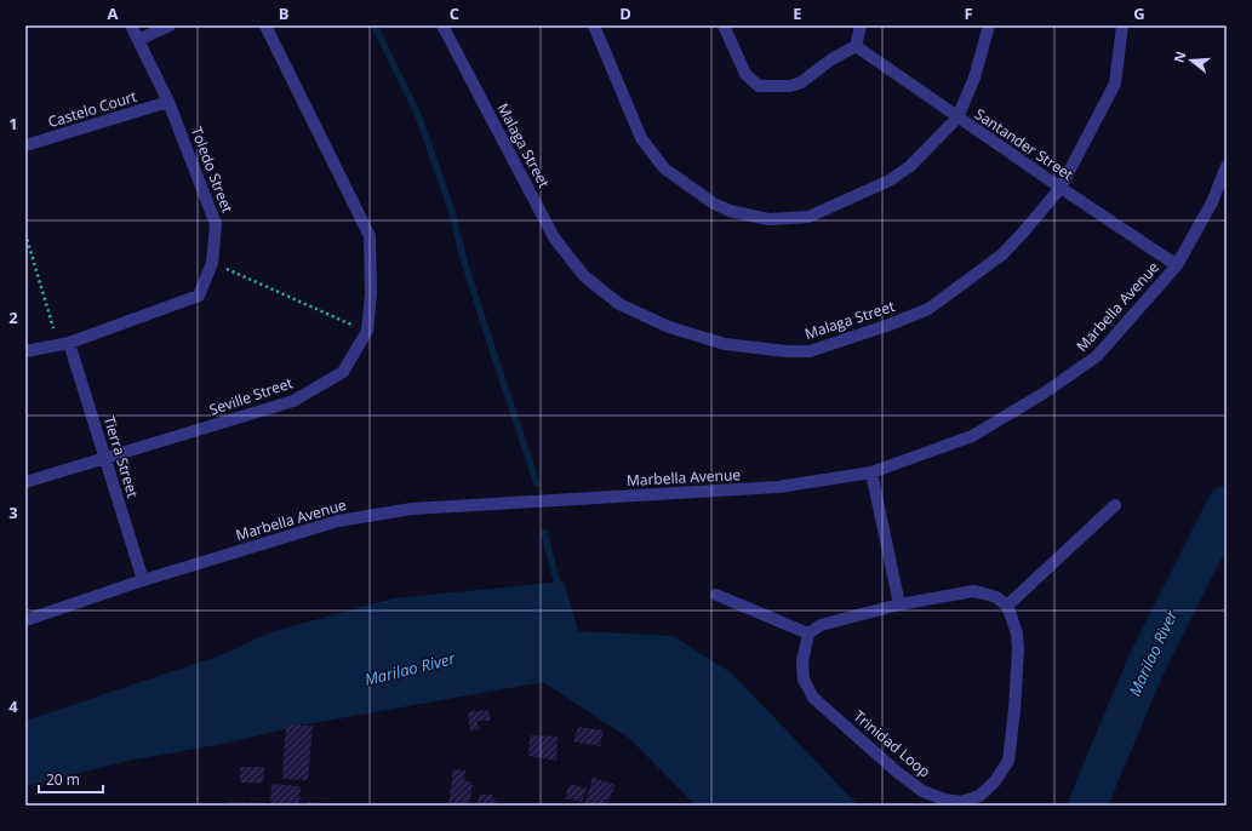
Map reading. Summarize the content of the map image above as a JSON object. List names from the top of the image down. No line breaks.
{"streets":{"street":["Castelo Court","Santander Street","Malaga Street","Toledo Street","Marbella Avenue","Seville Street","Tierra Street","Trinidad Loop"]},"crossings":[["Castelo Court","Toledo Street"],["Santander Street","Malaga Street"],["Santander Street","Marbella Avenue"],["Toledo Street","Tierra Street"],["Marbella Avenue","Tierra Street"],["Seville Street","Tierra Street"]],"water":["Marilao River"],"scale_bar":"20 m","north":"left","grid":{"columns":["A","B","C","D","E","F","G"],"rows":["1","2","3","4"]}}
